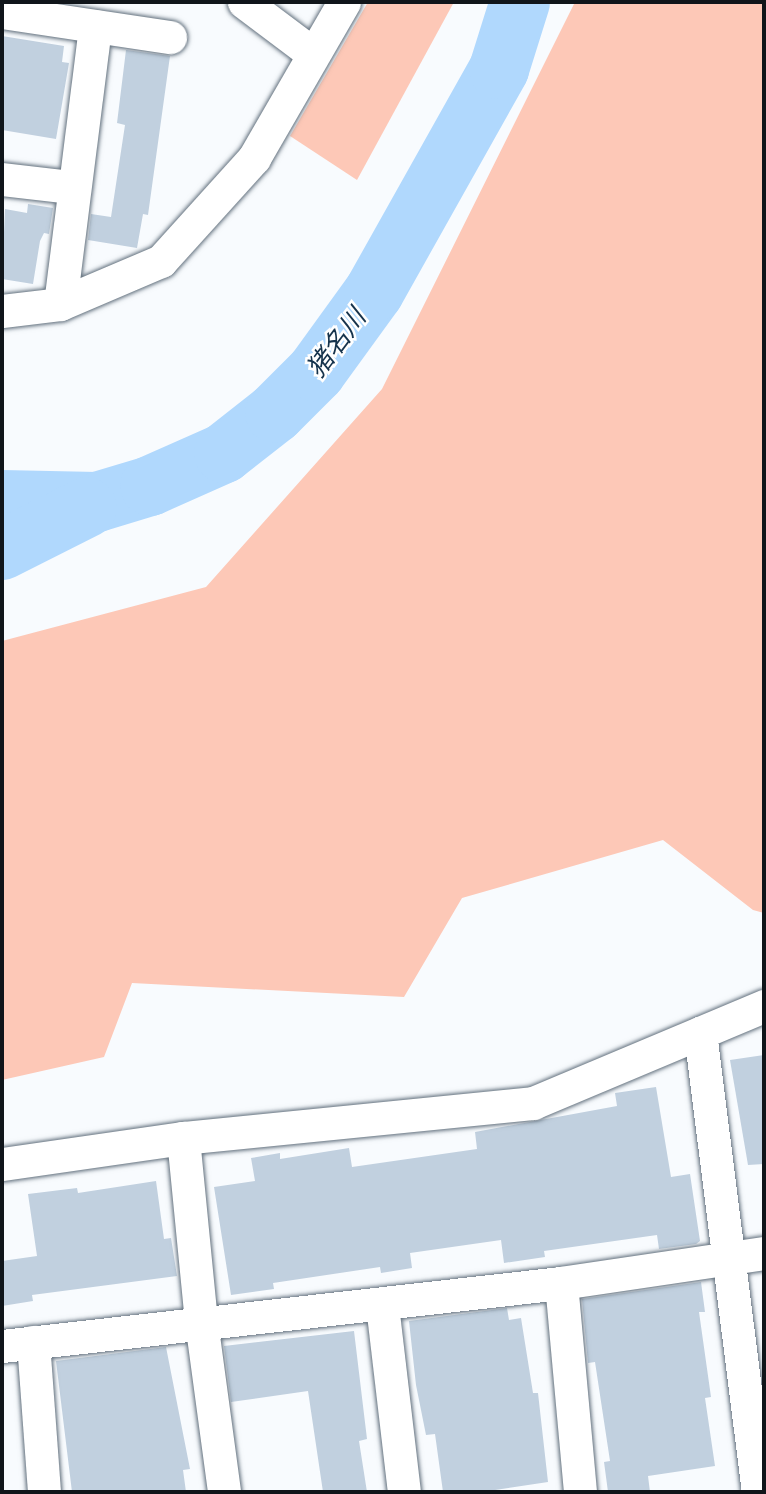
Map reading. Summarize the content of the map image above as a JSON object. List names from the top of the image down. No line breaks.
{"water":["猪名川"]}
